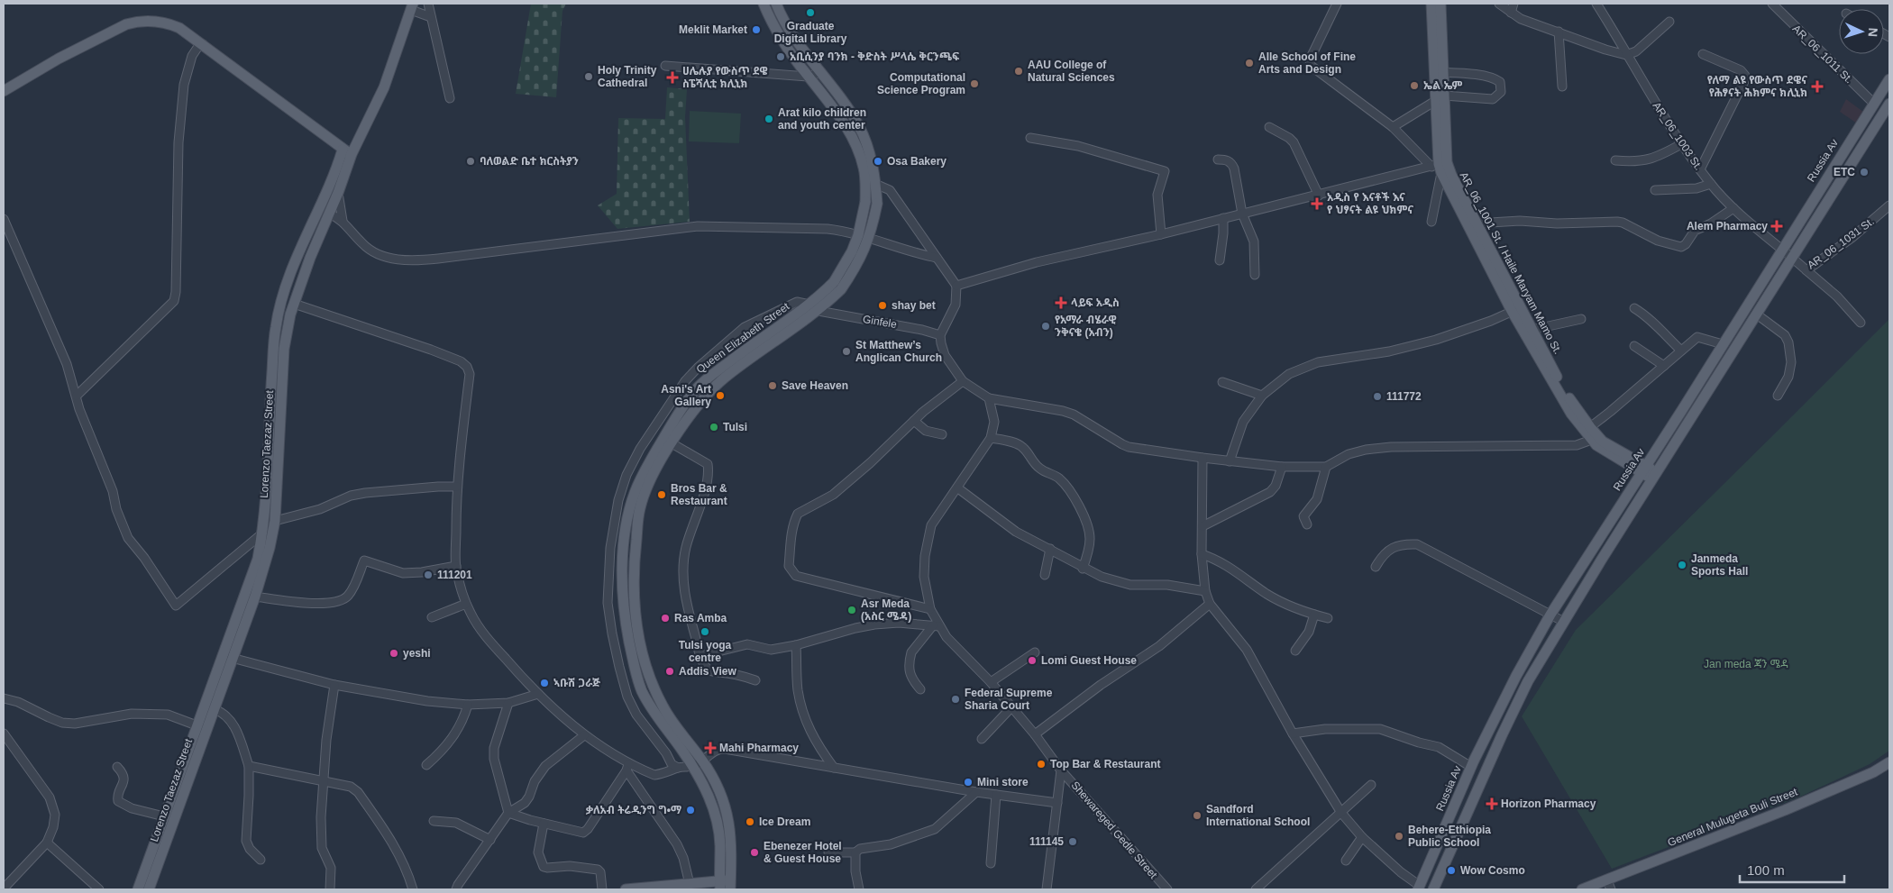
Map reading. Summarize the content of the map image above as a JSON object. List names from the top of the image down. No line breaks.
{"streets":{"main road":["Russia Av","AR_06_1001 St. / Haile Maryam Mamo St.","Queen Elizabeth Street","Lorenzo Taezaz Street","General Mulugeta Buli Street"],"street":["AR_06_1011 St.","AR_06_1003 St.","AR_06_1031 St.","Ginfele","Shewareged Gedle Street"]},"crossings":[["AR_06_1011 St.","Russia Av"],["AR_06_1003 St.","Russia Av"],["AR_06_1003 St.","AR_06_1031 St."],["Russia Av","AR_06_1031 St."],["Russia Av","AR_06_1001 St. / Haile Maryam Mamo St."],["Ginfele","Queen Elizabeth Street"]],"parks":["Jan meda ጃን ሜዳ"],"places":{"other":["Graduate Digital Library","Meklit Market","አቢሲንያ ባንክ - ቅድስት ሥላሴ ቅርንጫፍ","Alle School of Fine Arts and Design","AAU College of Natural Sciences","Holy Trinity Cathedral","Computational Science Program","ኤል ኤም","Arat kilo children and youth center","ባለወልድ ቤተ ክርስትያን","Osa Bakery","ETC","shay bet","የአማራ ብሄራዊ ንቅናቄ (አብን)","St Matthew’s Anglican Church","Save Heaven","Asni's Art Gallery","111772","Tulsi","Bros Bar & Restaurant","Janmeda Sports Hall","111201","Asr Meda (አስር ሜዳ)","Ras Amba","Tulsi yoga centre","yeshi","Lomi Guest House","Addis View","ኣቡሽ ጋራጅ","Federal Supreme Sharia Court","Top Bar & Restaurant","Mini store","ቃለአብ ትሬዲንግ ግ•ማ","Sandford International School","Ice Dream","Behere-Ethiopia Public School","111145","Ebenezer Hotel & Guest House","Wow Cosmo"],"health":["ሀሌሉያ የውስጥ ደዌ ስፔሻሊቲ ክሊኒክ","የለማ ልዩ የውስጥ ደዌና የሕፃናት ሕክምና ክሊኒክ","አዲስ የ እናቶች እና የ ህፃናት ልዩ ህክምና","Alem Pharmacy","ላይፍ አዲስ","Mahi Pharmacy","Horizon Pharmacy"]},"scale_bar":"100 m","north":"right"}
